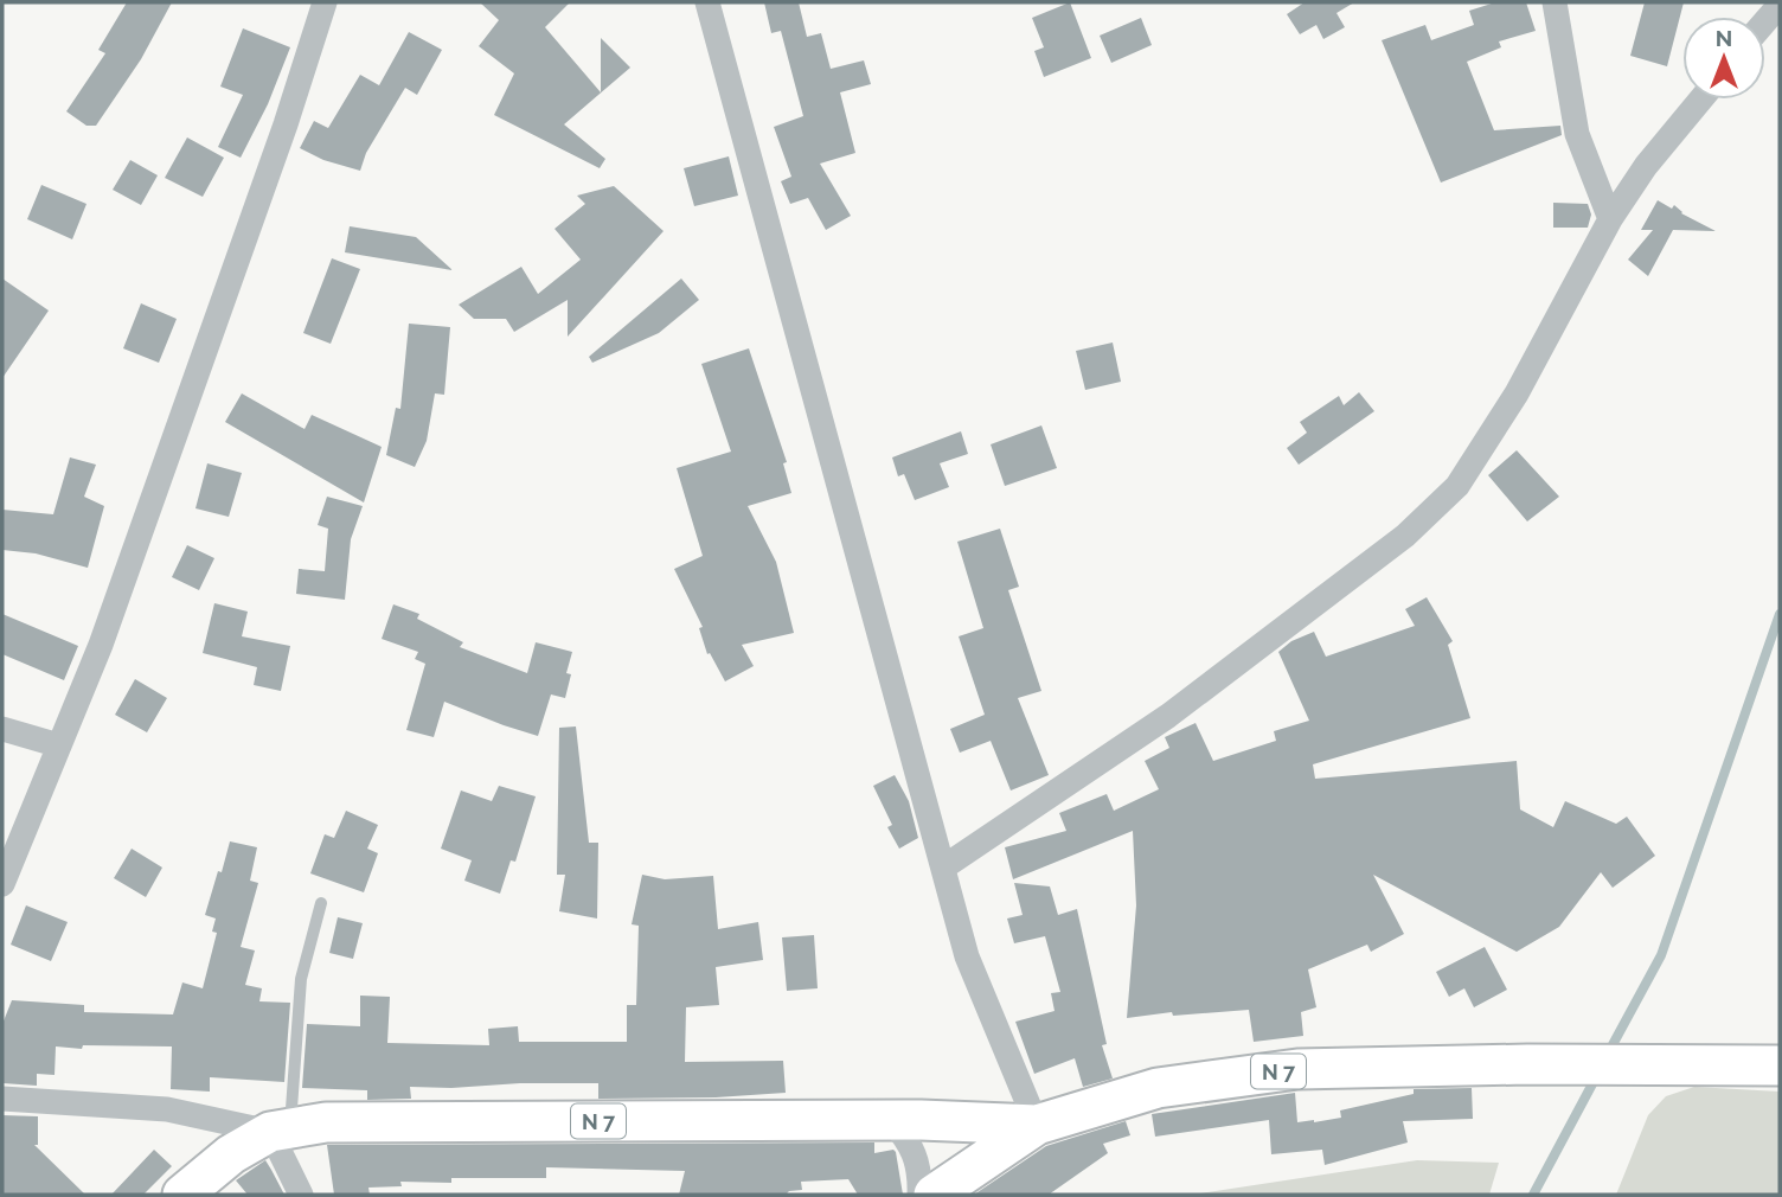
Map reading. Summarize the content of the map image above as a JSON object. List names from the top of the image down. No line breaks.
{"streets":{"main road":["N 7"]},"north":"top"}
